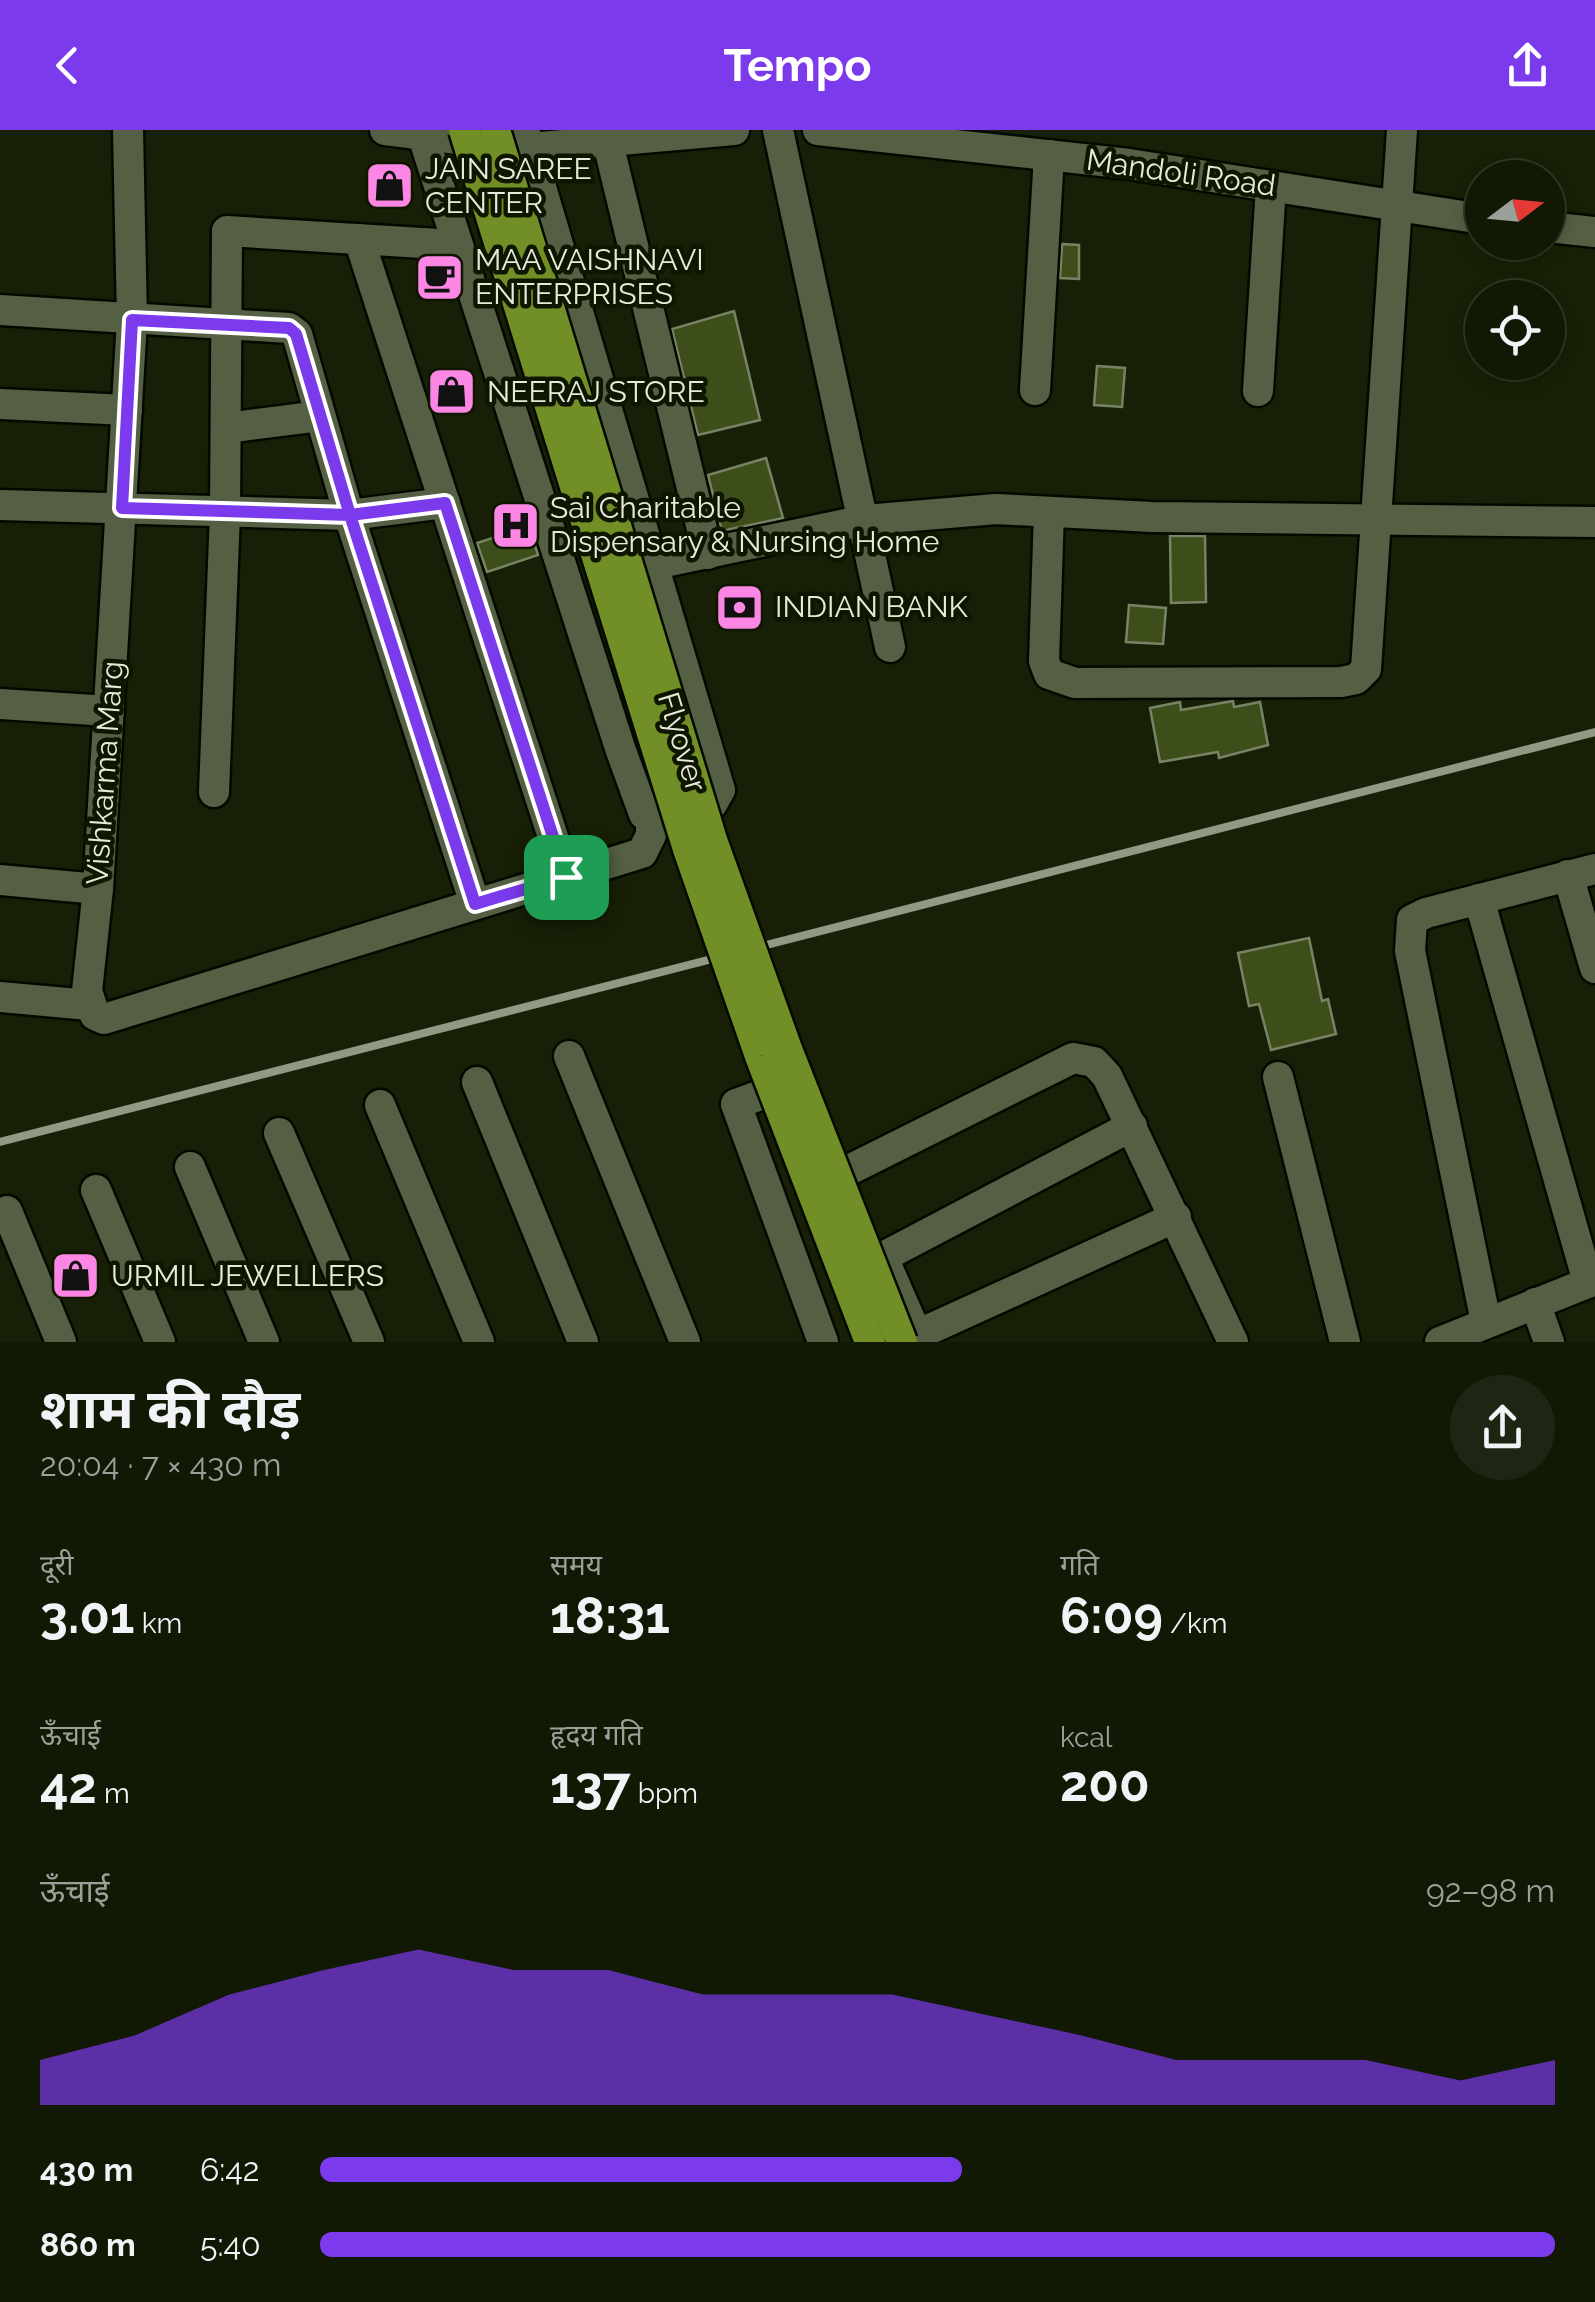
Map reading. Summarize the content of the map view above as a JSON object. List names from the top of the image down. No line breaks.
{"streets":{"main road":["Flyover"],"street":["Mandoli Road","Vishkarma Marg"]},"places":{"shop":["JAIN SAREE CENTER","NEERAJ STORE","URMIL JEWELLERS"],"cafe":["MAA VAISHNAVI ENTERPRISES"],"hospital":["Sai Charitable Dispensary & Nursing Home"],"bank":["INDIAN BANK"]},"north":"right","page":{"header":"Tempo","heading":["शाम की दौड़","20:04 · 7 × 430 m"],"stats":[["दूरी","3.01 km"],["समय","18:31"],["गति","6:09 /km"],["ऊँचाई","42 m"],["हृदय गति","137 bpm"],["kcal","200"]],"chart":["ऊँचाई","92–98 m"],"list":[{"name":"430 m","note":"6:42"},{"name":"860 m","note":"5:40"}]}}
